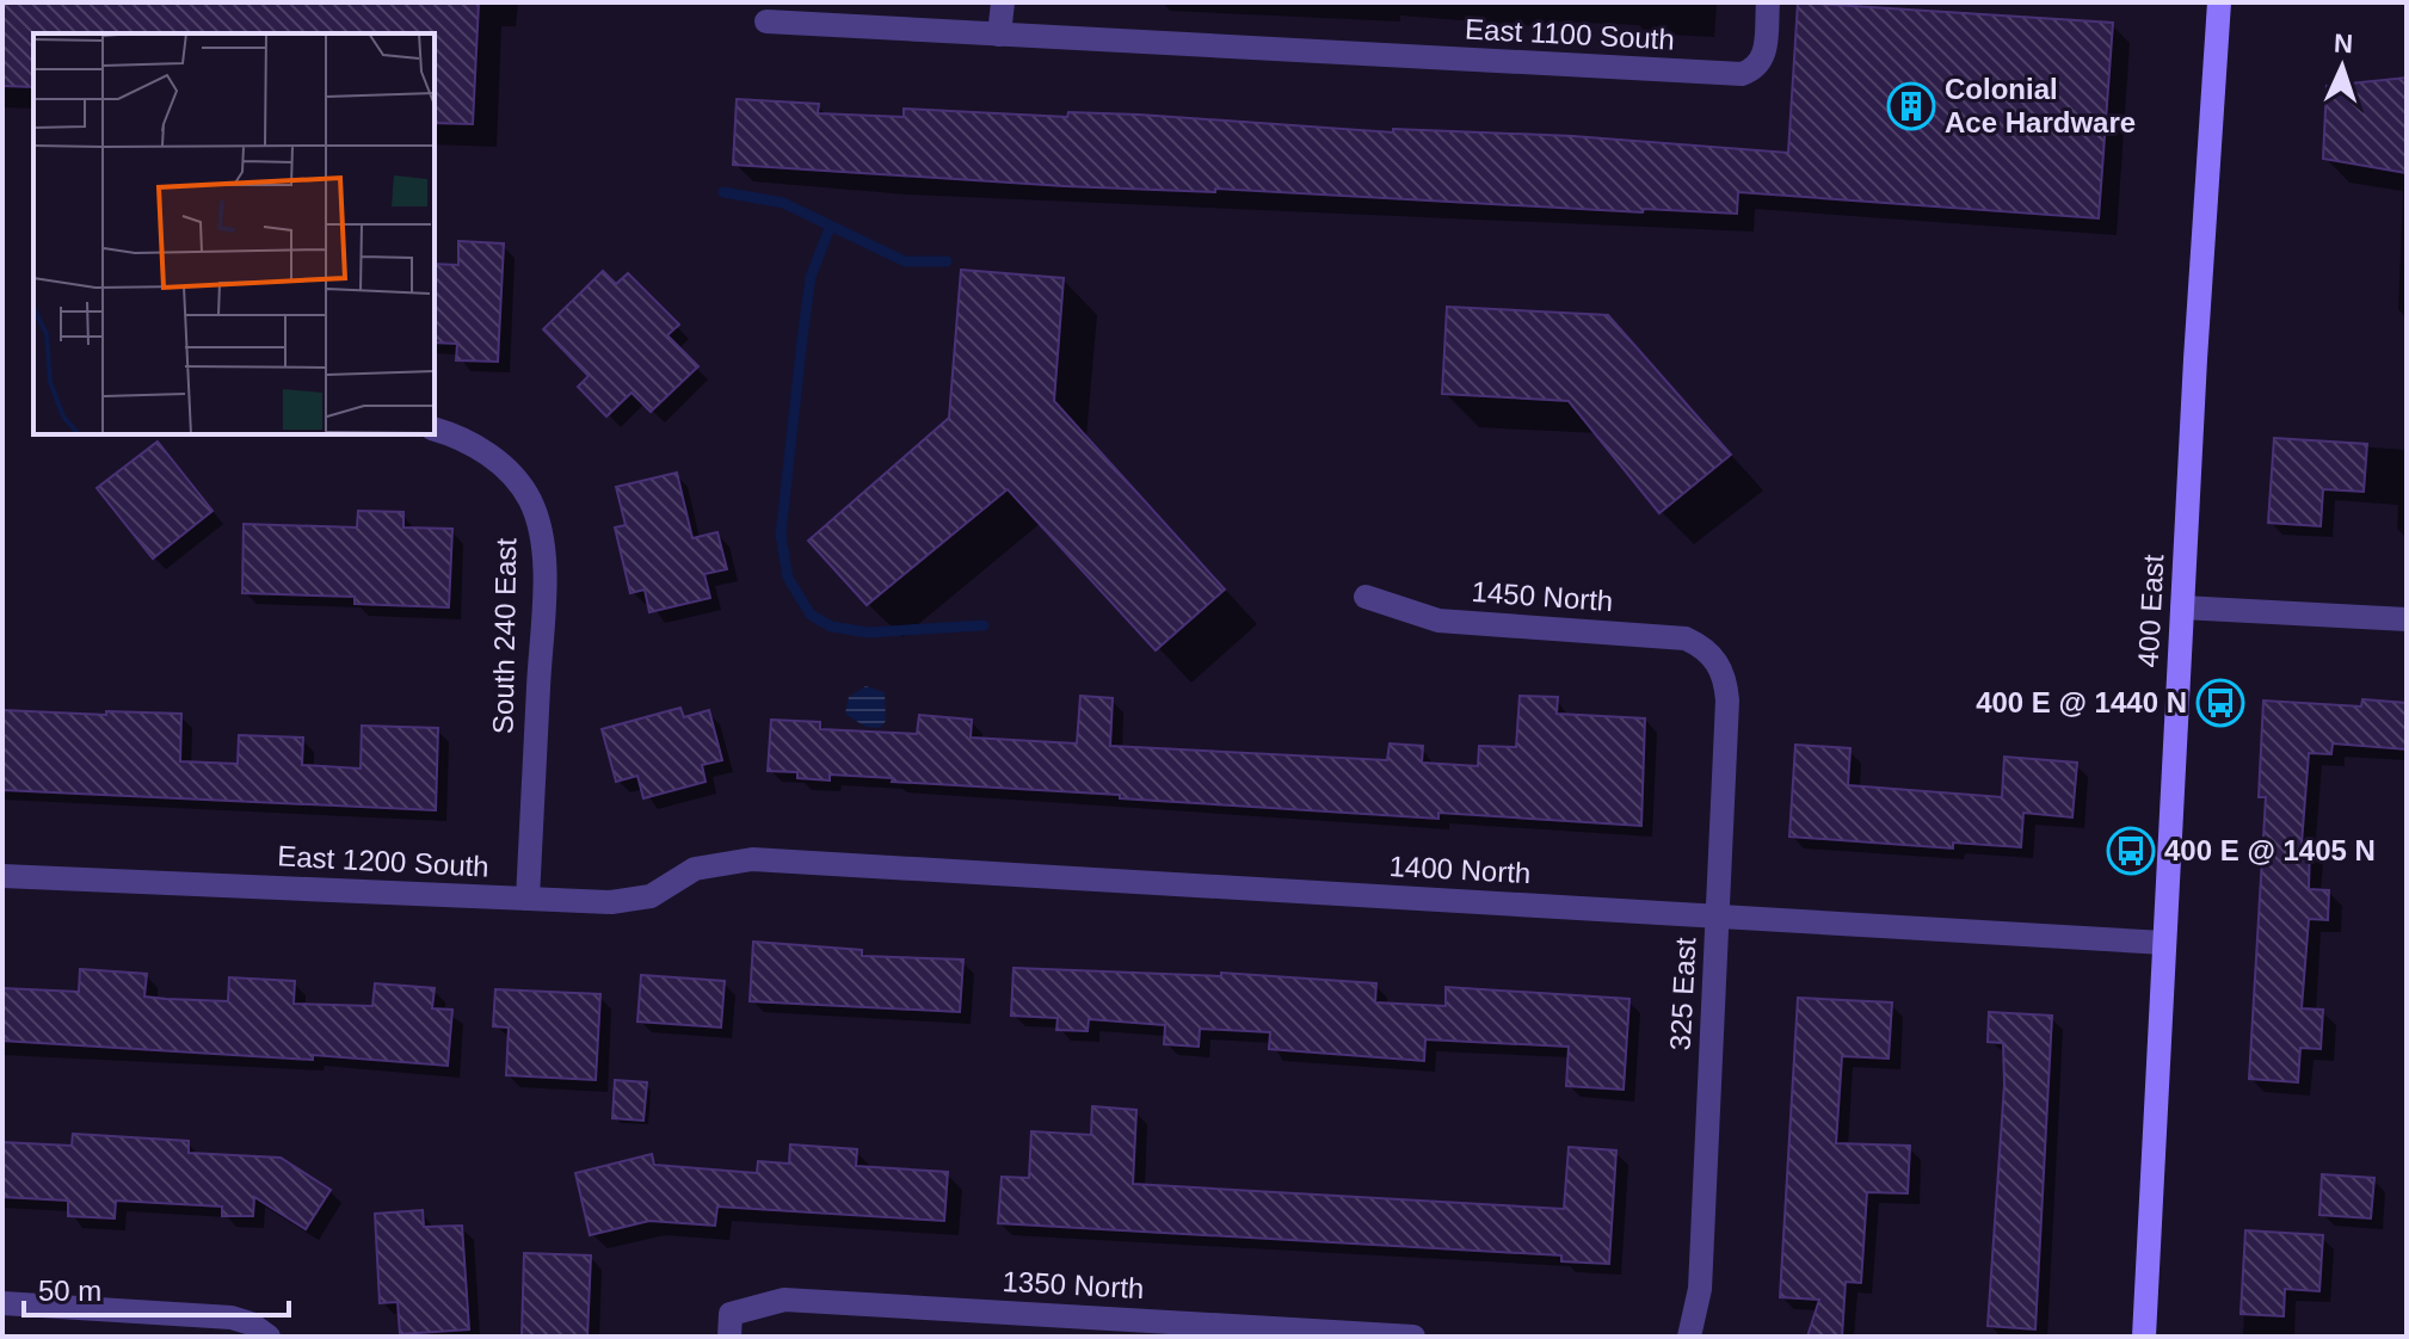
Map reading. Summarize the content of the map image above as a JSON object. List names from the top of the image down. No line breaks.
{"streets":{"main road":["400 East"],"street":["East 1100 South","1450 North","South 240 East","East 1200 South","1400 North","325 East","1350 North"]},"crossings":[["1450 North","325 East"],["400 East","1400 North"],["South 240 East","East 1200 South"],["East 1200 South","1400 North"],["1400 North","325 East"]],"places":{"building":["Colonial Ace Hardware"],"bus stop":["400 E @ 1440 N","400 E @ 1405 N"]},"scale_bar":"50 m","north":"top"}
